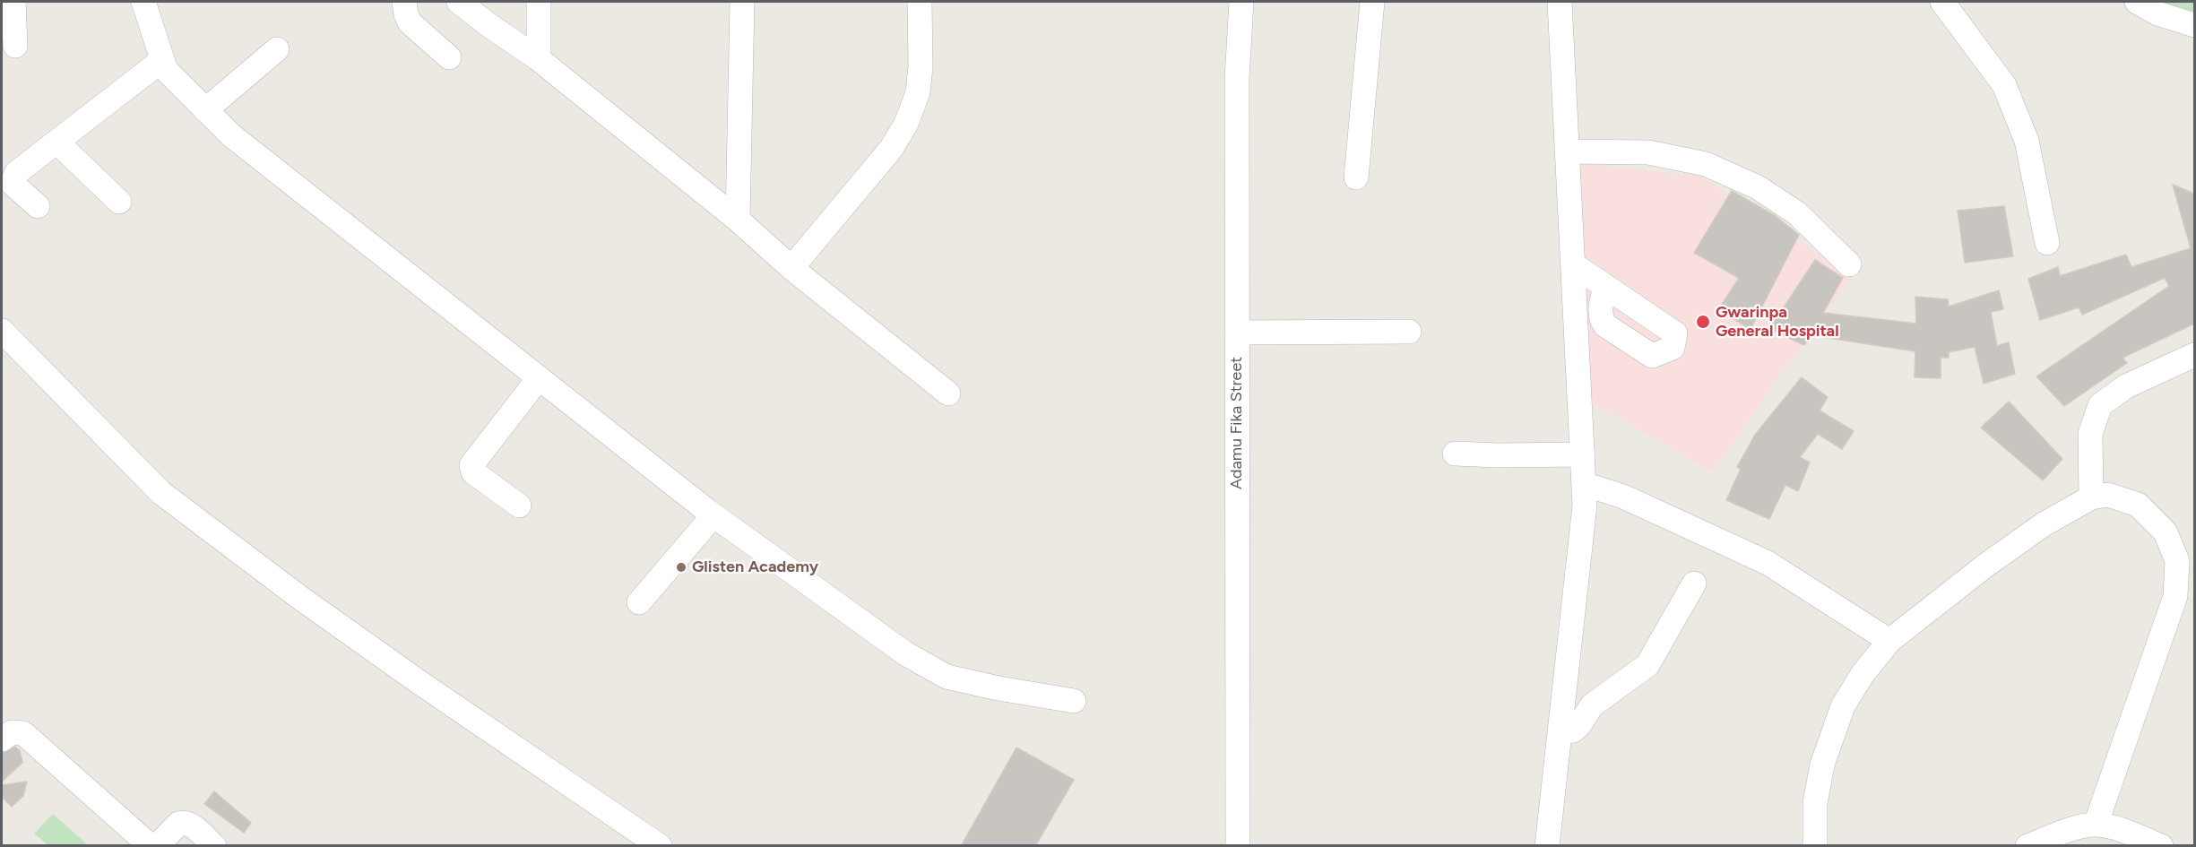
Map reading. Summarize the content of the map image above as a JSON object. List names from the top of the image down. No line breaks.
{"streets":{"street":["Adamu Fika Street"]},"places":["Gwarinpa General Hospital","Glisten Academy"]}
